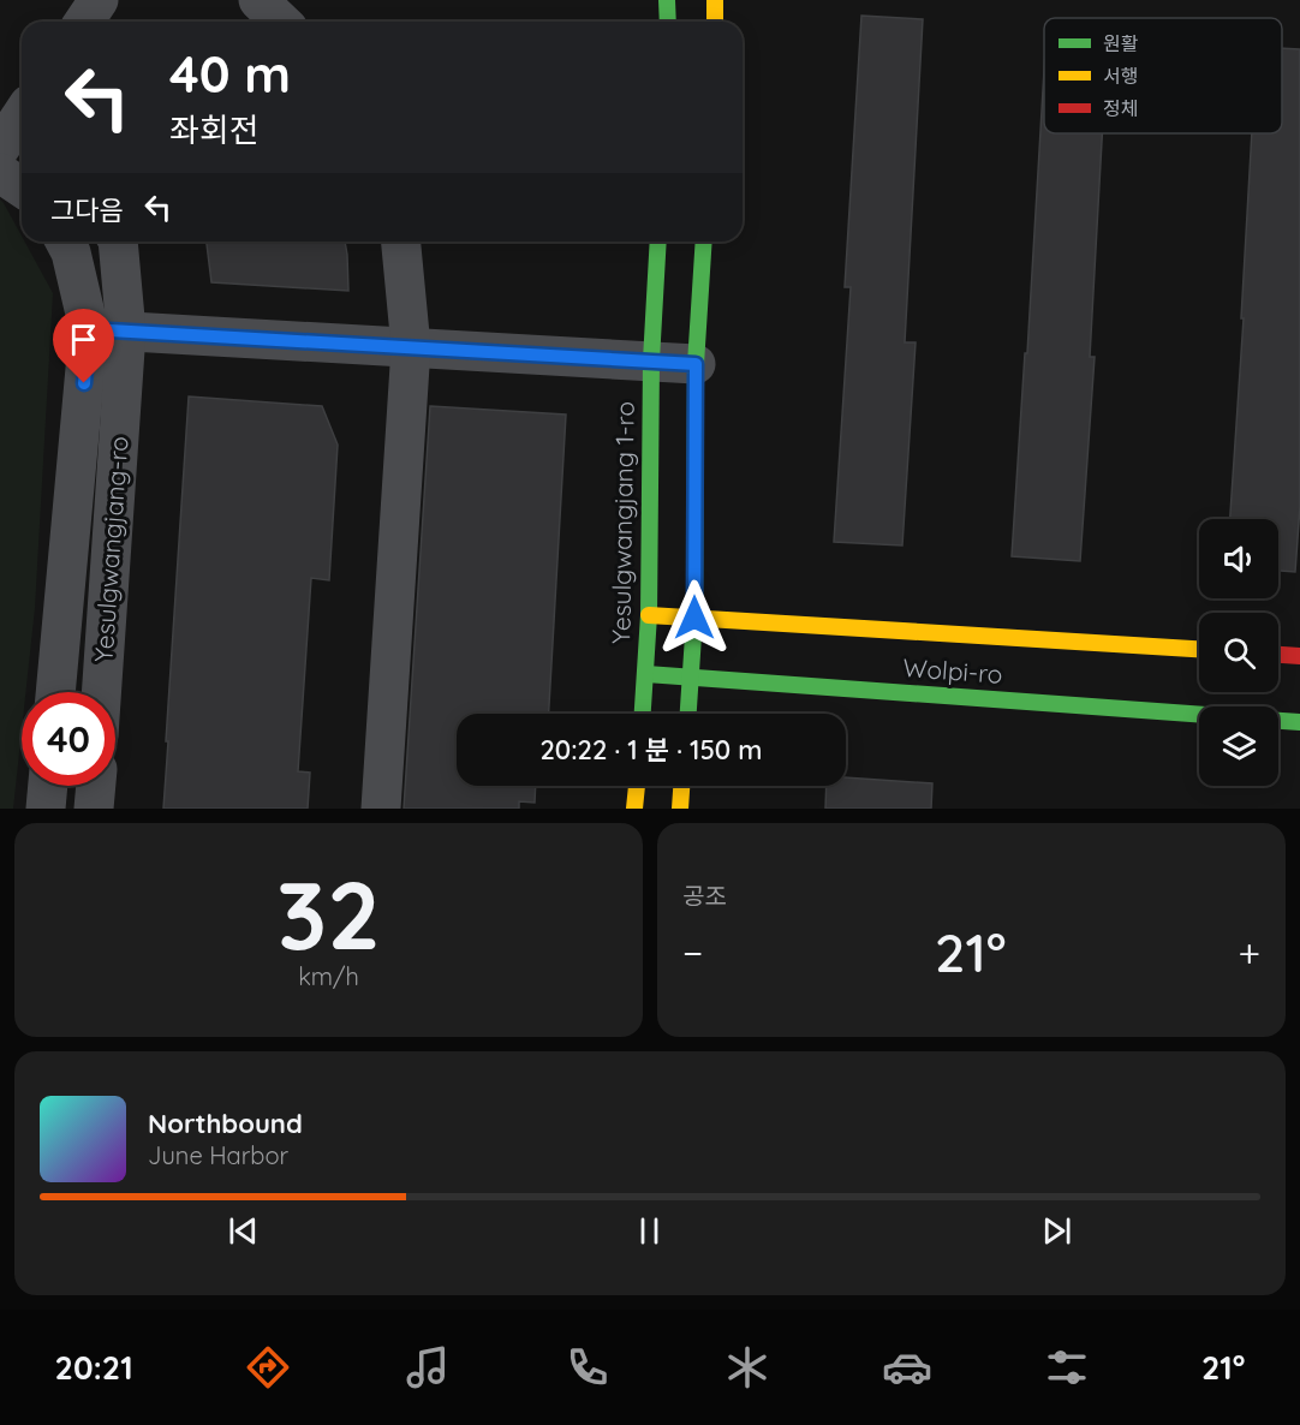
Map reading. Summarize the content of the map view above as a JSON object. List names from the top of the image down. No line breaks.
{"streets":{"street":["Yesulgwangjang 1-ro","Yesulgwangjang-ro","Wolpi-ro"]},"crossings":[["Yesulgwangjang 1-ro","Wolpi-ro"]],"legend":["원활","서행","정체"],"page":{"turn":["40 m","좌회전"],"then":"그다음","limit":"40","trip":"20:22 · 1 분 · 150 m","tile":[["32","km/h"],"공조"],"heat":["−","21°","+"],"song":["Northbound","June Harbor"],"tabs":["20:21","21°"]}}
